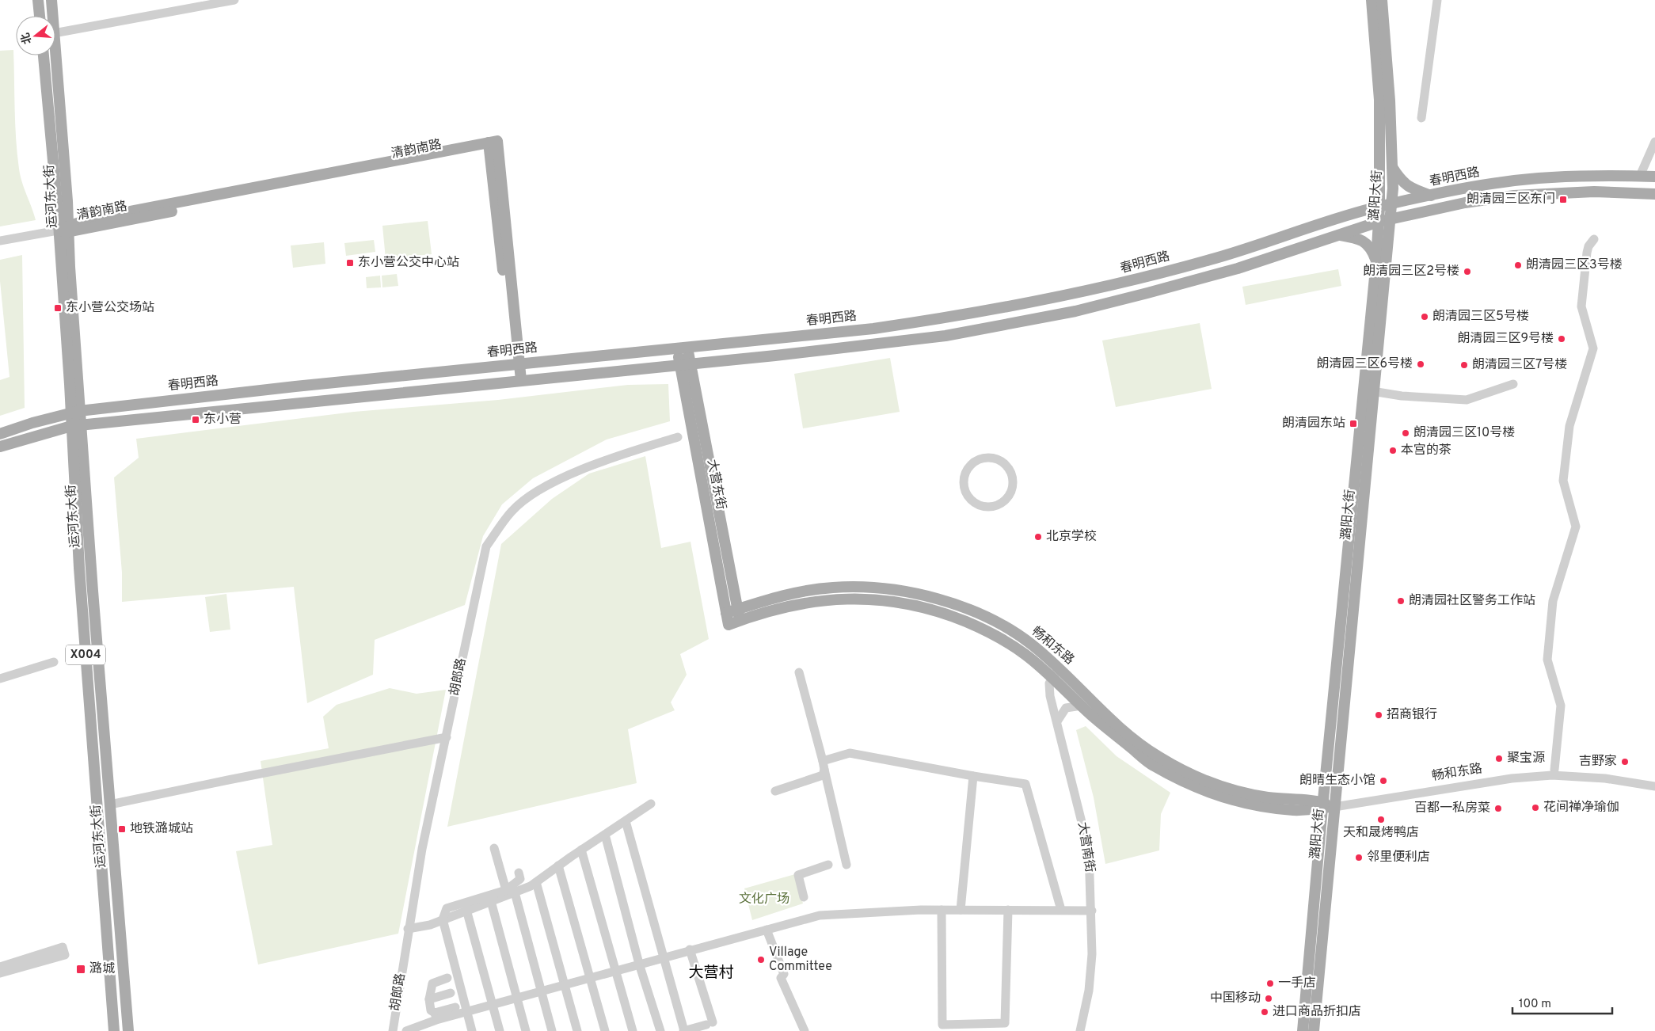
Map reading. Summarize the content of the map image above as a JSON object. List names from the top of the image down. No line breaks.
{"streets":{"main road":["清韵南路","春明西路","潞阳大街","运河东大街","大营东街","畅和东路","X004"],"street":["胡郎路","大营南街"]},"crossings":[["清韵南路","春明西路"],["清韵南路","运河东大街"],["春明西路","潞阳大街"],["春明西路","运河东大街"],["春明西路","大营东街"],["潞阳大街","畅和东路"],["大营东街","畅和东路"],["畅和东路","大营南街"]],"districts":["大营村"],"parks":["文化广场"],"places":{"transit":["朗清园三区东门","东小营公交中心站","东小营公交场站","东小营","朗清园东站","地铁潞城站","潞城"],"other":["朗清园三区3号楼","朗清园三区2号楼","朗清园三区5号楼","朗清园三区9号楼","朗清园三区6号楼","朗清园三区7号楼","朗清园三区10号楼","本宫的茶","北京学校","朗清园社区警务工作站","招商银行","聚宝源","吉野家","朗晴生态小馆","花间禅净瑜伽","百都一私房菜","天和晟烤鸭店","邻里便利店","Village Committee","一手店","中国移动","进口商品折扣店"]},"scale_bar":"100 m","north":"left"}
